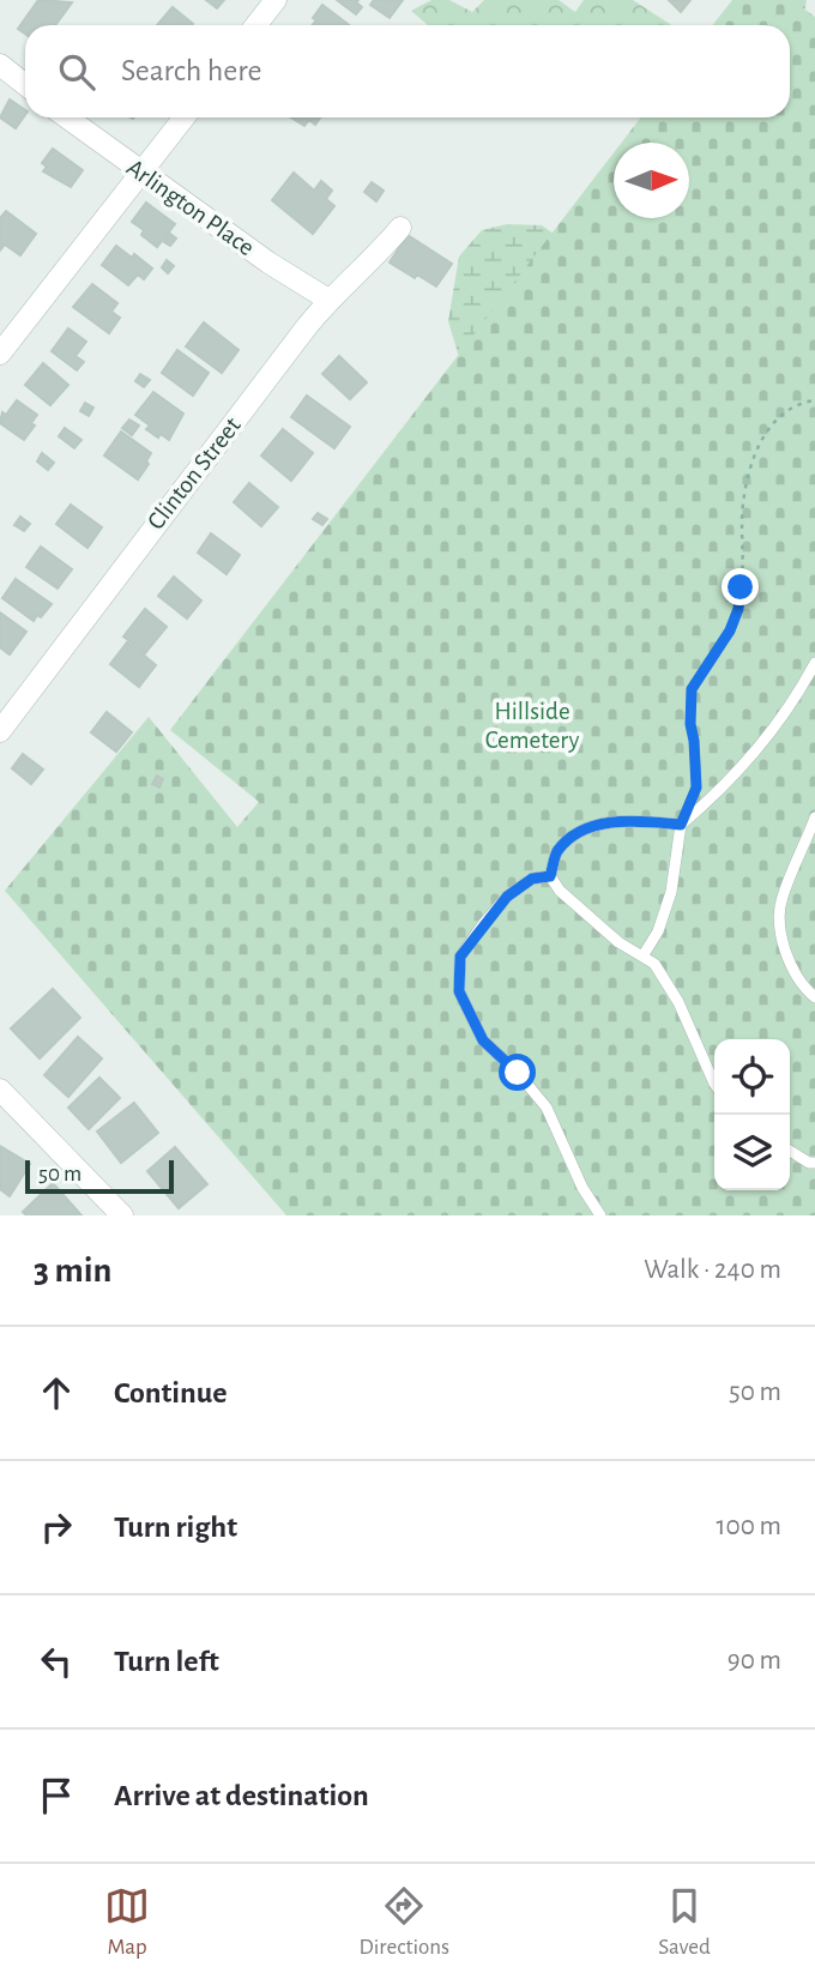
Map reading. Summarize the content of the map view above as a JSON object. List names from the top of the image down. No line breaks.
{"streets":{"street":["Arlington Place","Clinton Street"]},"crossings":[["Arlington Place","Clinton Street"]],"parks":["Hillside Cemetery"],"scale_bar":"50 m","north":"right","page":{"search":"Search here","scale":"50 m","heading":["3 min","Walk · 240 m"],"list":[["Continue","50 m"],["Turn right","100 m"],["Turn left","90 m"],"Arrive at destination"],"nav":["Map","Directions","Saved"]}}
